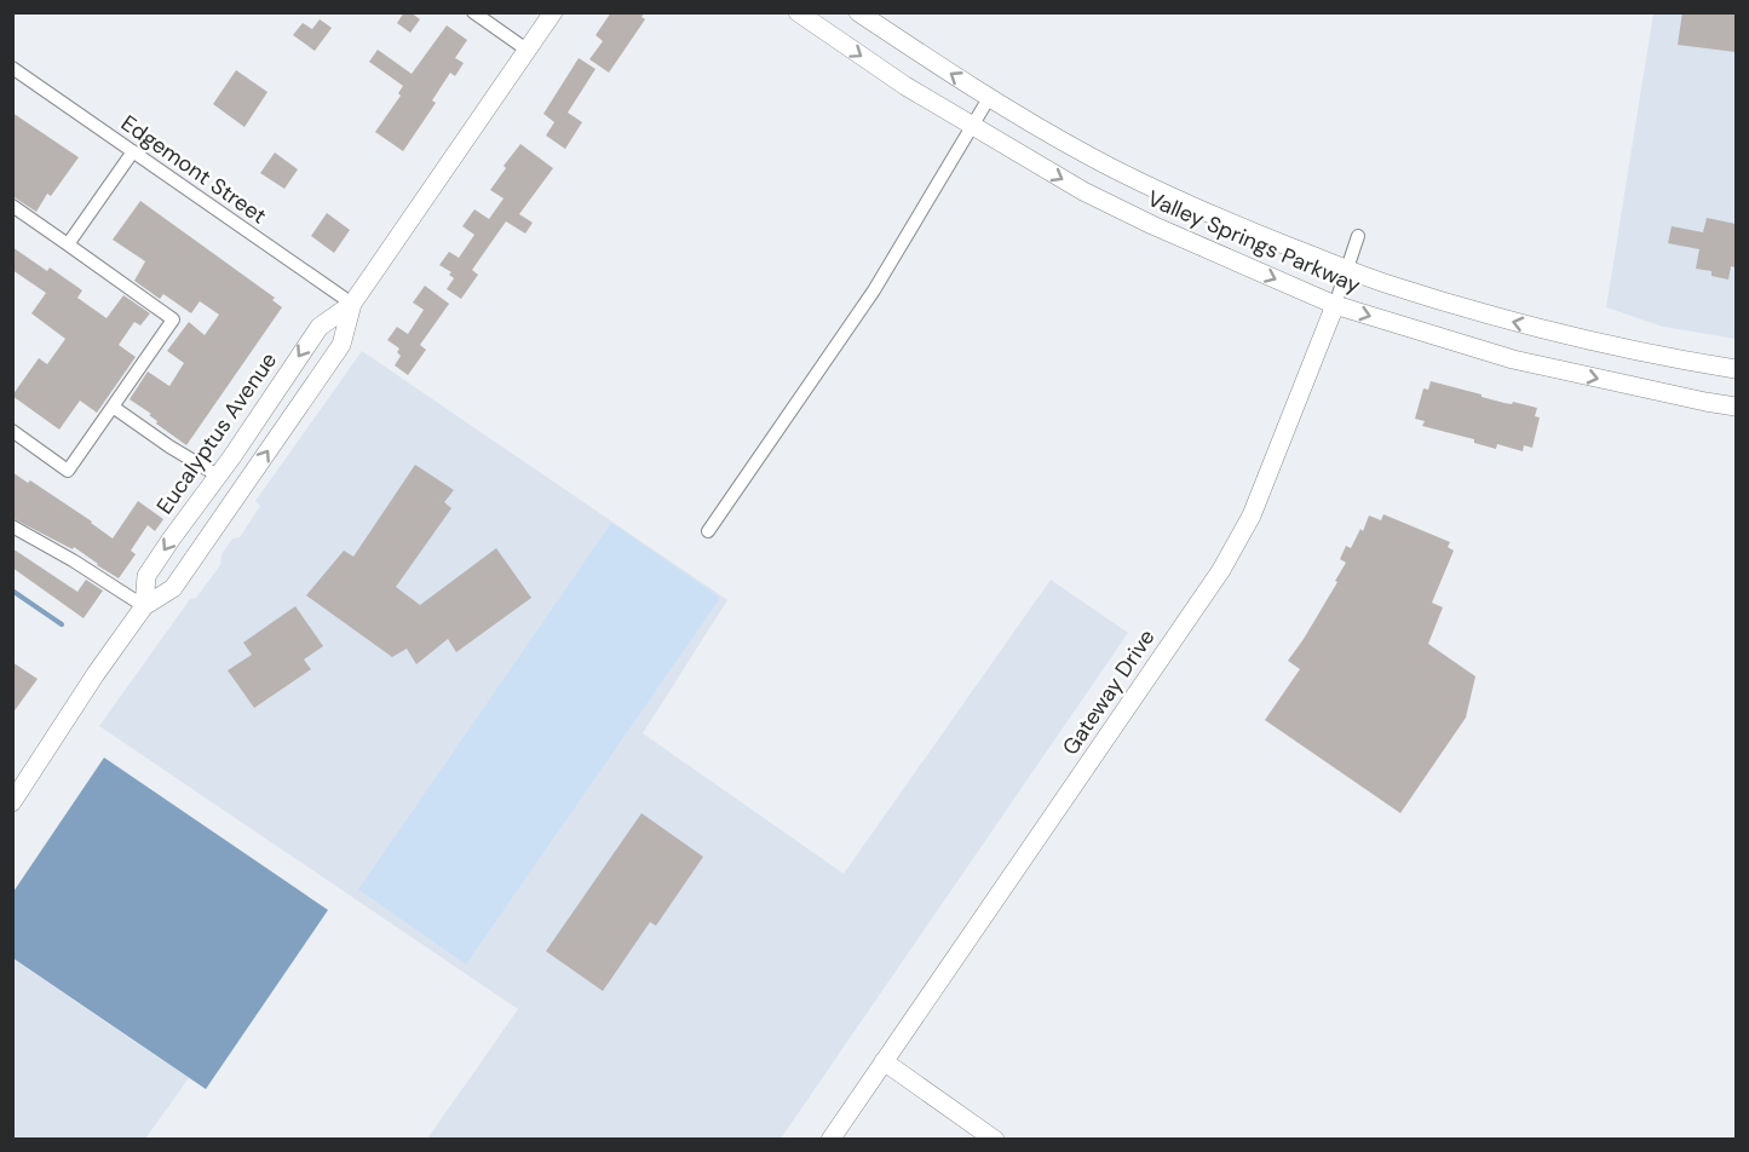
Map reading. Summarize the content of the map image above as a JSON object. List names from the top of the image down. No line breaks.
{"streets":{"street":["Edgemont Street","Valley Springs Parkway","Eucalyptus Avenue","Gateway Drive"]},"crossings":[["Edgemont Street","Eucalyptus Avenue"],["Valley Springs Parkway","Gateway Drive"]]}
